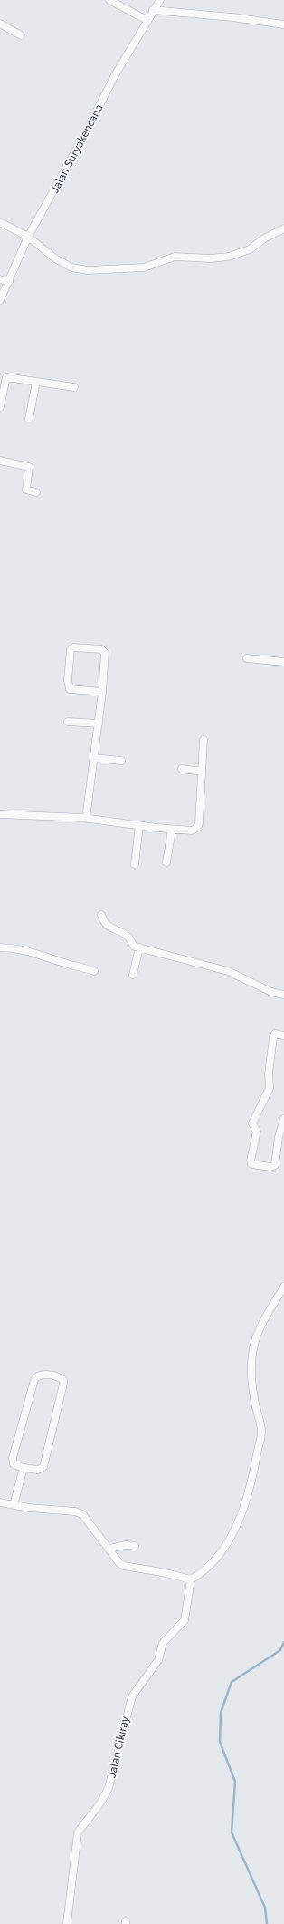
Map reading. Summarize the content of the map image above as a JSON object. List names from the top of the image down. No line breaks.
{"streets":{"street":["Jalan Suryakencana","Jalan Cikiray"]}}
